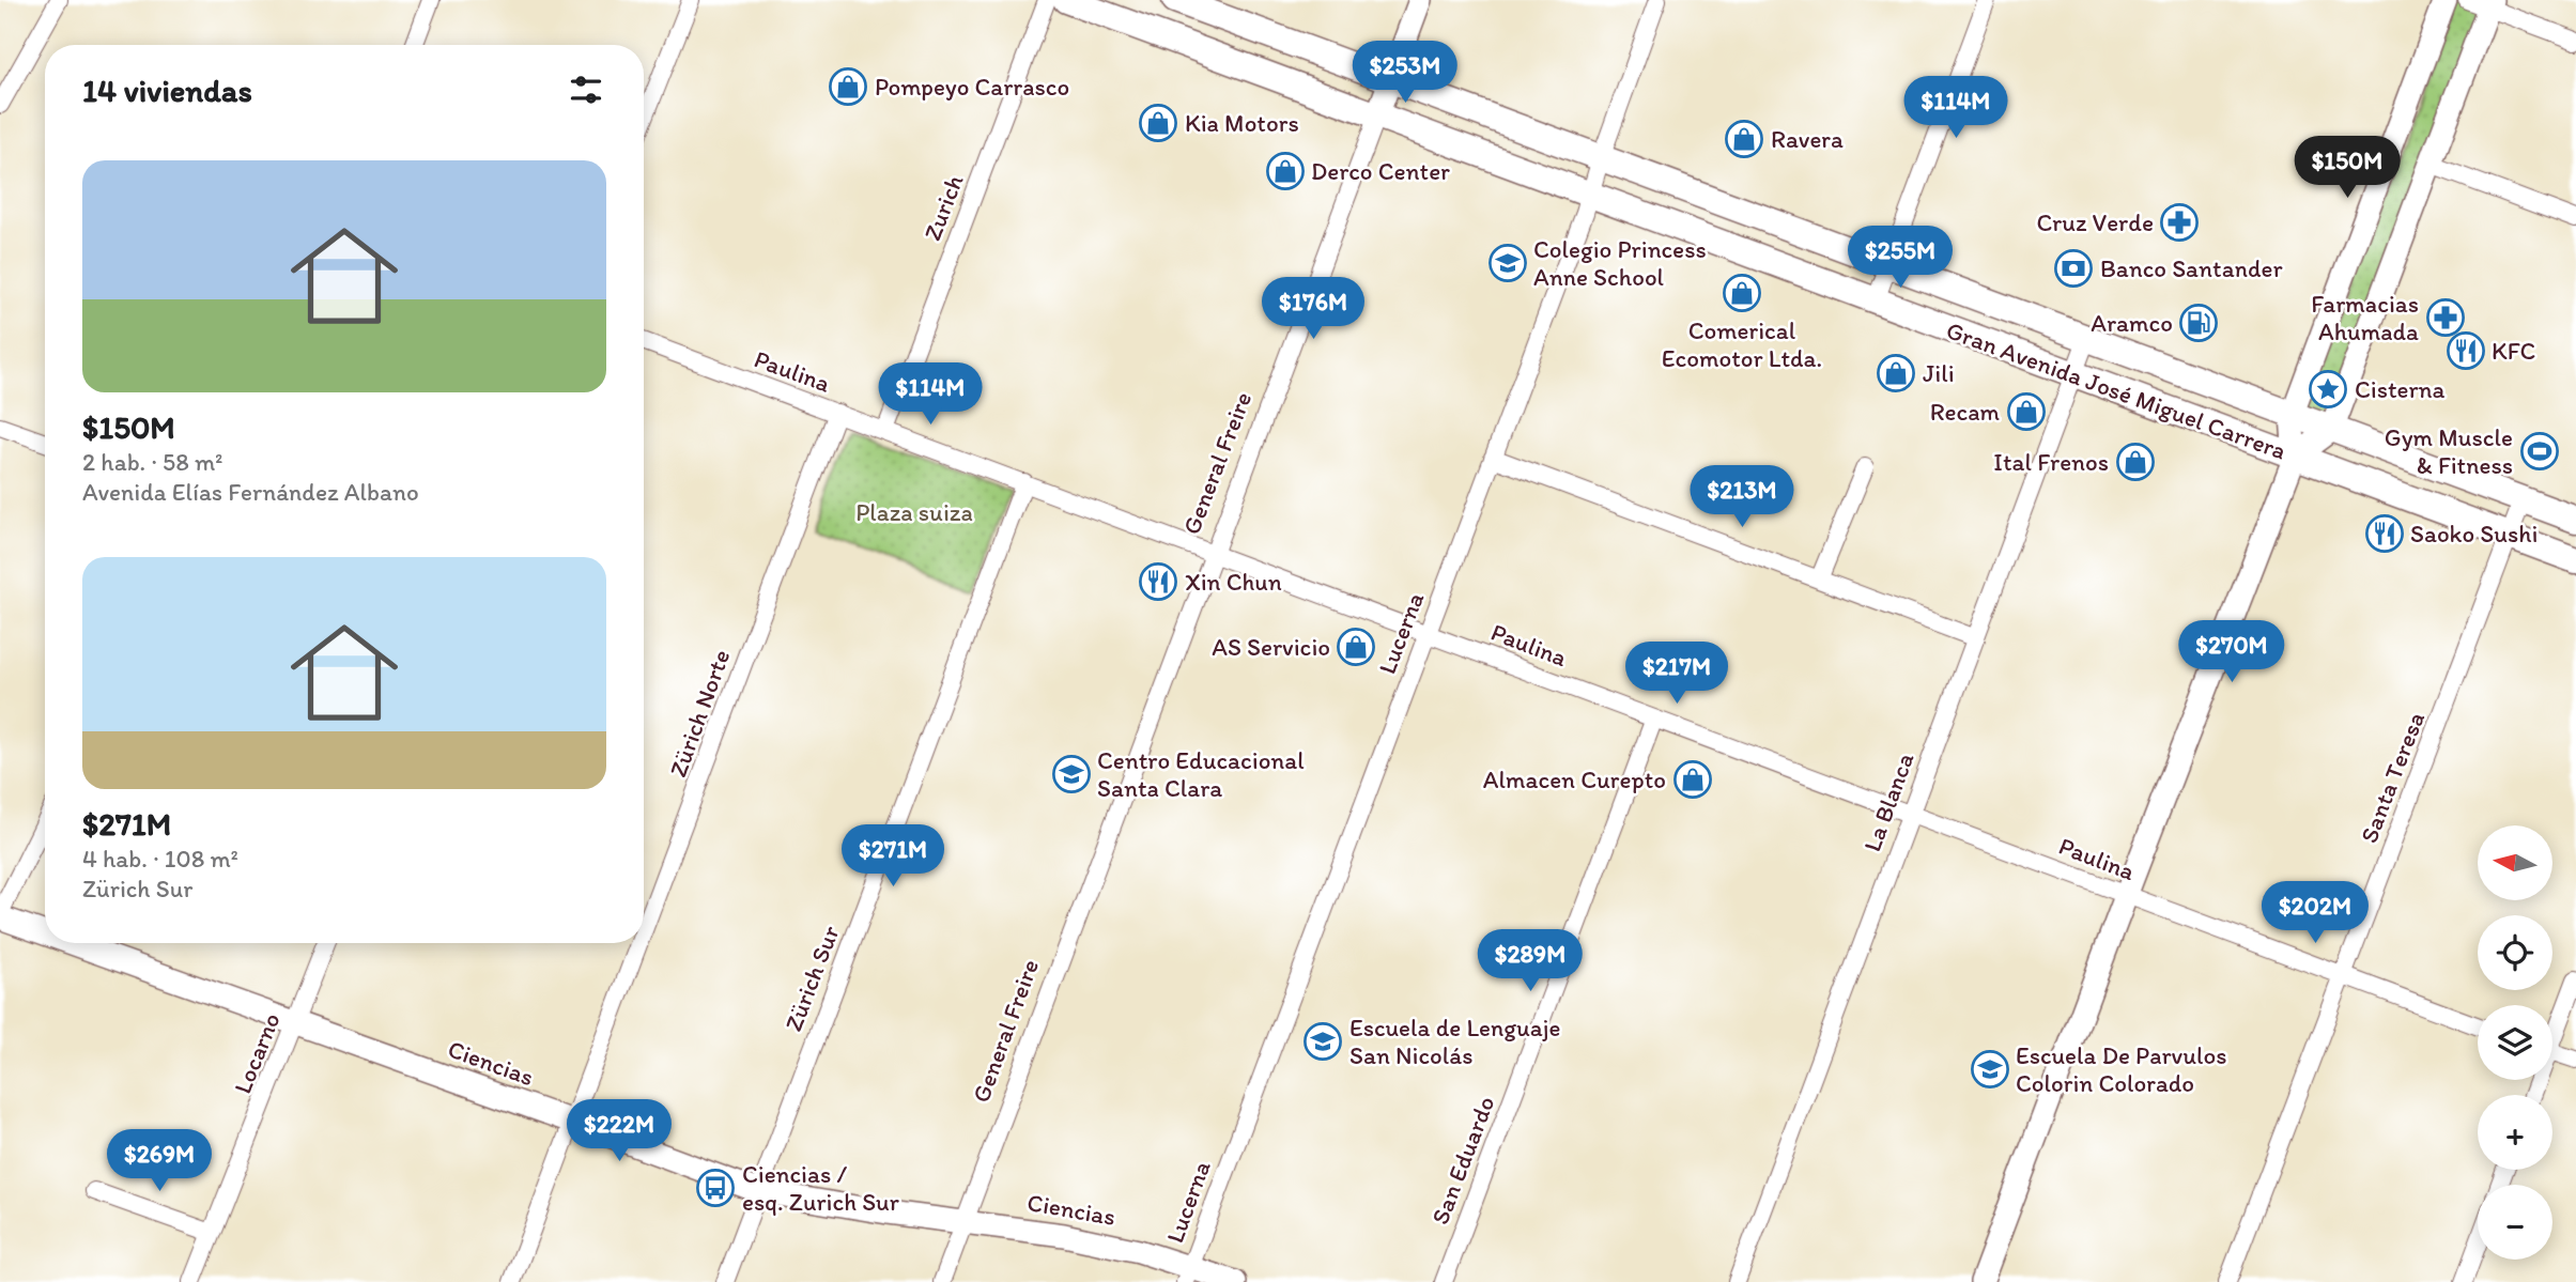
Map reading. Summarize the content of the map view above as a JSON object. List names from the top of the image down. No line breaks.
{"streets":{"main road":["Gran Avenida José Miguel Carrera"],"street":["Zurich","Paulina","General Freire","Lucerna","Zürich Norte","Santa Teresa","La Blanca","Zürich Sur","Locarno","Ciencias","San Eduardo"]},"crossings":[["Zurich","Paulina"],["Paulina","General Freire"],["Paulina","Lucerna"],["Paulina","Zürich Norte"],["Paulina","Santa Teresa"],["Paulina","La Blanca"],["Paulina","Zürich Sur"],["Paulina","San Eduardo"],["Gran Avenida José Miguel Carrera","General Freire"],["Gran Avenida José Miguel Carrera","Lucerna"],["Gran Avenida José Miguel Carrera","Santa Teresa"],["Gran Avenida José Miguel Carrera","La Blanca"],["General Freire","Ciencias"],["Lucerna","Ciencias"],["Zürich Norte","Ciencias"],["Zürich Sur","Ciencias"],["Locarno","Ciencias"]],"parks":["Plaza suiza"],"places":{"shop":["Pompeyo Carrasco","Kia Motors","Ravera","Derco Center","Comerical Ecomotor Ltda.","Jili","Recam","Ital Frenos","AS Servicio","Almacen Curepto"],"pharmacy":["Cruz Verde","Farmacias Ahumada"],"school or university":["Colegio Princess Anne School","Centro Educacional Santa Clara","Escuela de Lenguaje San Nicolás","Escuela De Parvulos Colorin Colorado"],"bank":["Banco Santander"],"fuel station":["Aramco"],"restaurant":["KFC","Saoko Sushi","Xin Chun"],"place":["Cisterna"],"sports":["Gym Muscle & Fitness"],"bus stop":["Ciencias / esq. Zurich Sur"]},"north":"left","page":{"price":["$253M","$114M","$150M","$255M","$176M","$114M","$213M","$270M","$217M","$271M","$202M","$289M","$222M","$269M"],"heading":"14 viviendas","list":[{"name":"$150M","note":"2 hab. · 58 m² · Avenida Elías Fernández Albano"},{"name":"$271M","note":"4 hab. · 108 m² · Zürich Sur"}],"map_buttons":["+","−"]}}
